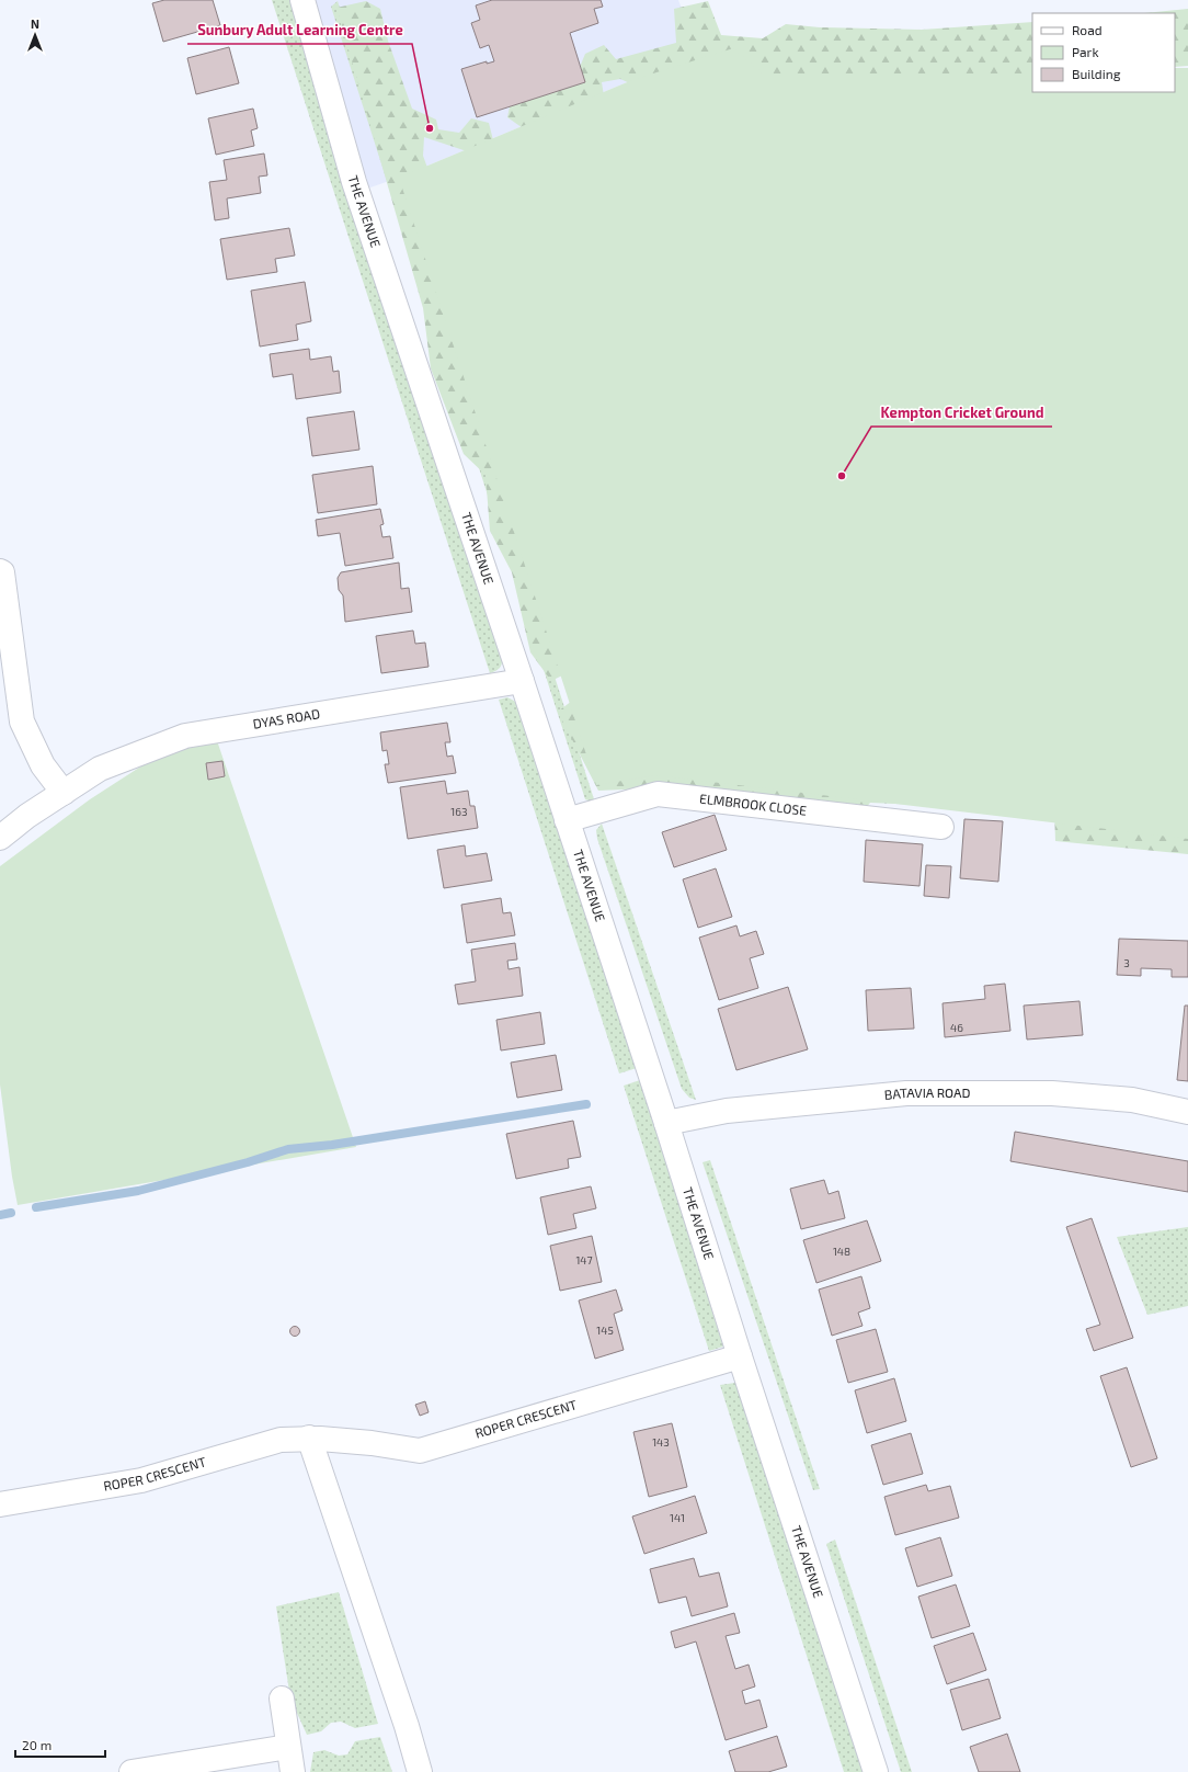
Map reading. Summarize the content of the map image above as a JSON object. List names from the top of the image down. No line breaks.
{"streets":{"street":["THE AVENUE","DYAS ROAD","ELMBROOK CLOSE","BATAVIA ROAD","ROPER CRESCENT"]},"crossings":[["THE AVENUE","DYAS ROAD"],["THE AVENUE","ELMBROOK CLOSE"],["THE AVENUE","BATAVIA ROAD"],["THE AVENUE","ROPER CRESCENT"]],"places":["Sunbury Adult Learning Centre","Kempton Cricket Ground"],"house_numbers":["163","3","46","148","147","145","143","141"],"legend":["Road","Park","Building"],"scale_bar":"20 m","north":"top"}
